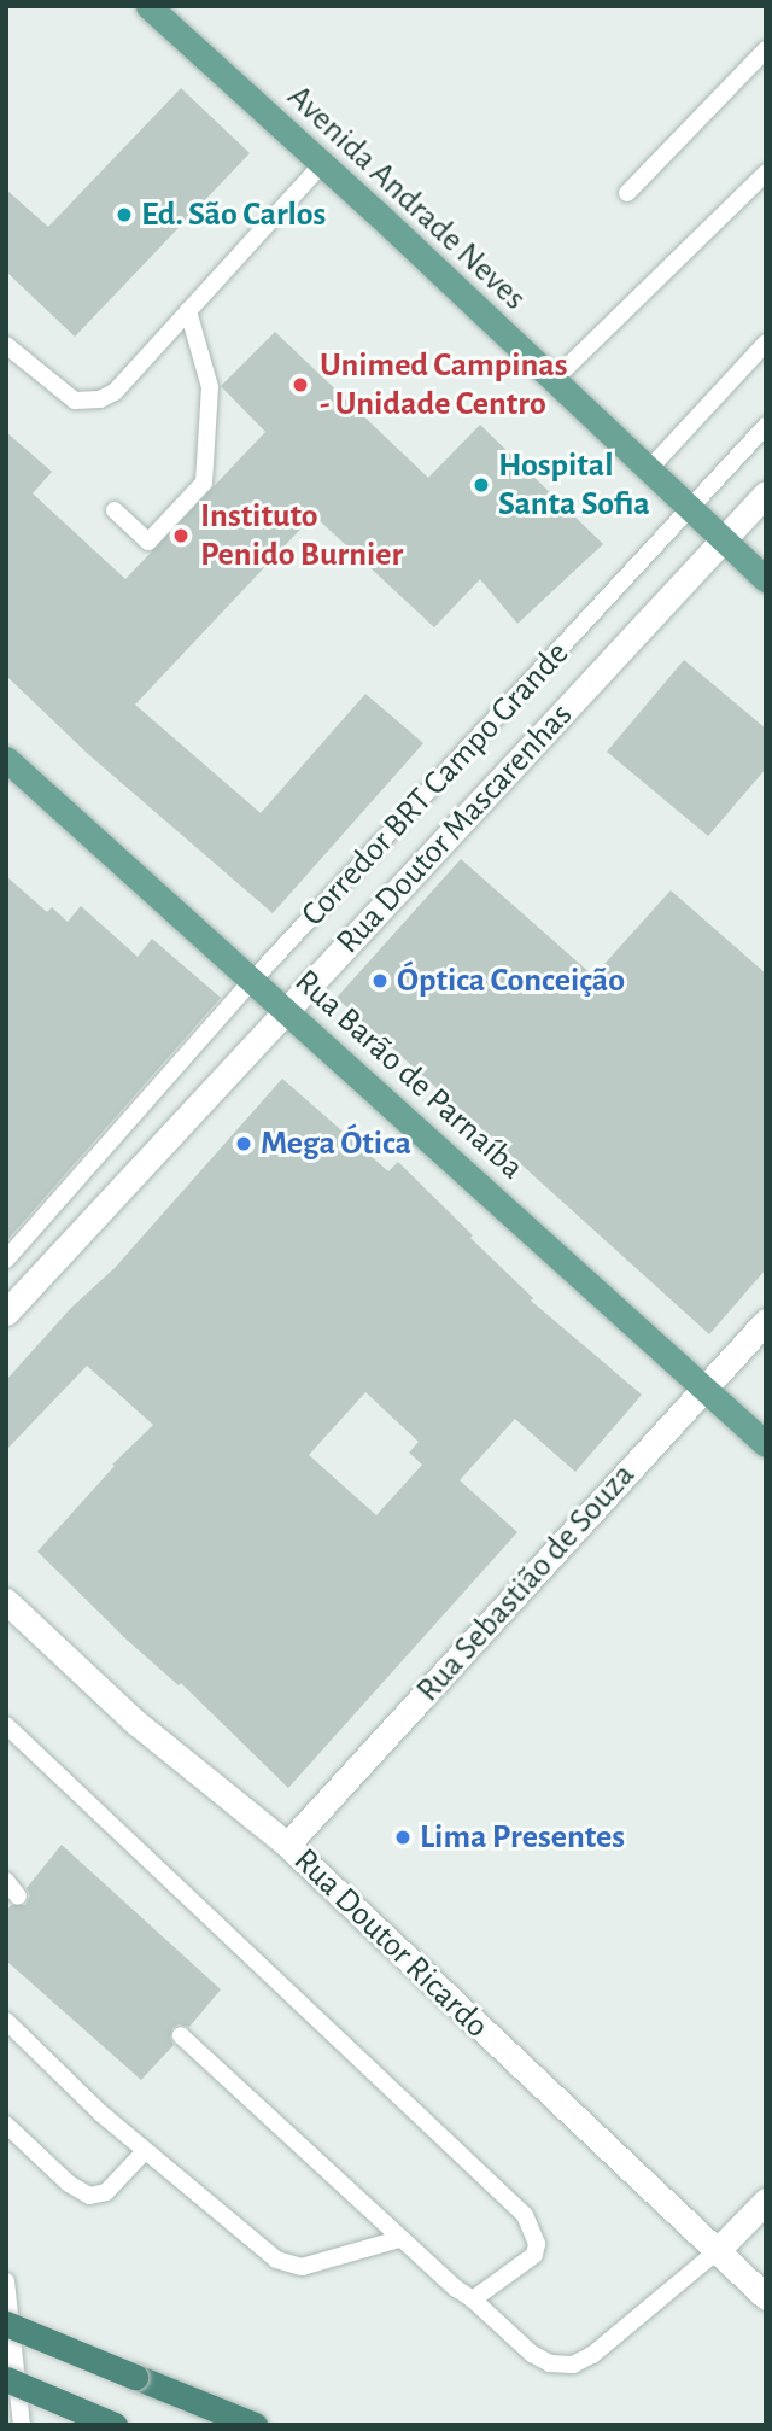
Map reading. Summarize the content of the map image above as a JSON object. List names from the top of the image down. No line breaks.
{"streets":{"main road":["Avenida Andrade Neves","Rua Barão de Parnaíba"],"street":["Rua Doutor Mascarenhas","Rua Sebastião de Souza","Rua Doutor Ricardo"],"lane":["Corredor BRT Campo Grande"]},"crossings":[["Avenida Andrade Neves","Corredor BRT Campo Grande"],["Avenida Andrade Neves","Rua Doutor Mascarenhas"],["Corredor BRT Campo Grande","Rua Barão de Parnaíba"],["Rua Doutor Mascarenhas","Rua Barão de Parnaíba"],["Rua Barão de Parnaíba","Rua Sebastião de Souza"],["Rua Sebastião de Souza","Rua Doutor Ricardo"]],"places":["Ed. São Carlos","Unimed Campinas - Unidade Centro","Hospital Santa Sofia","Instituto Penido Burnier","Óptica Conceição","Mega Ótica","Lima Presentes"]}
